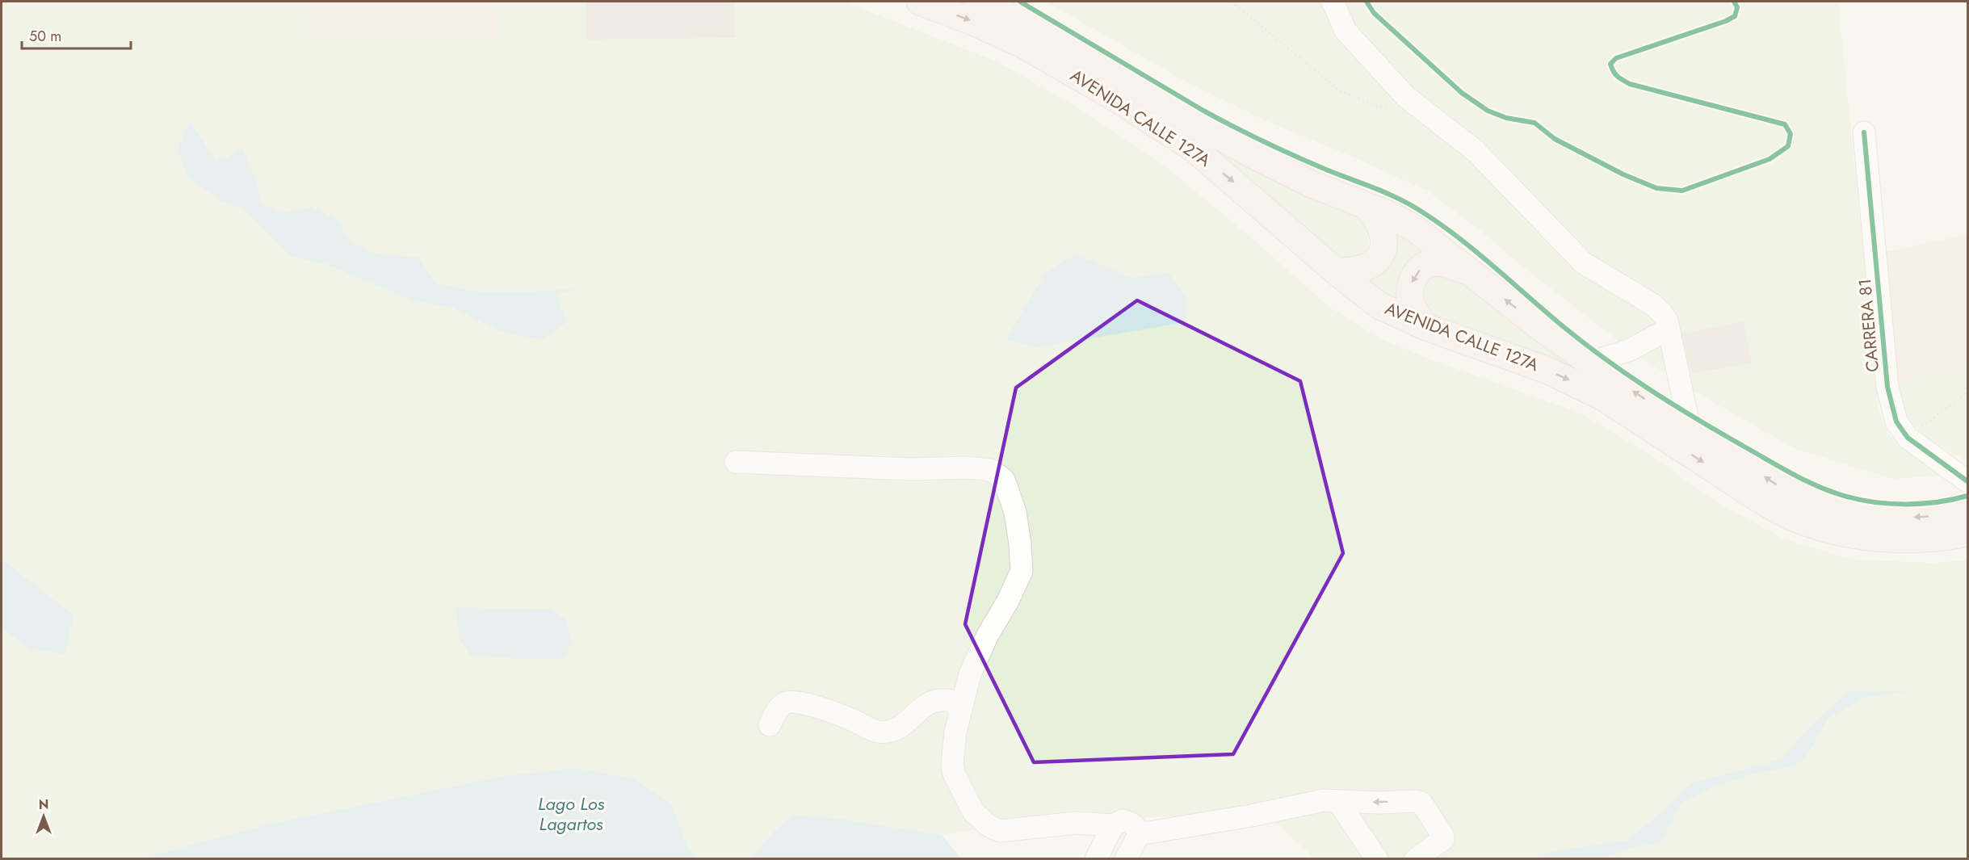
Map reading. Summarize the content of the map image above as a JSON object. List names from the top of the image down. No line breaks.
{"streets":{"main road":["AVENIDA CALLE 127A"],"street":["CARRERA 81"]},"water":["Lago Los Lagartos"],"scale_bar":"50 m","north":"top"}
